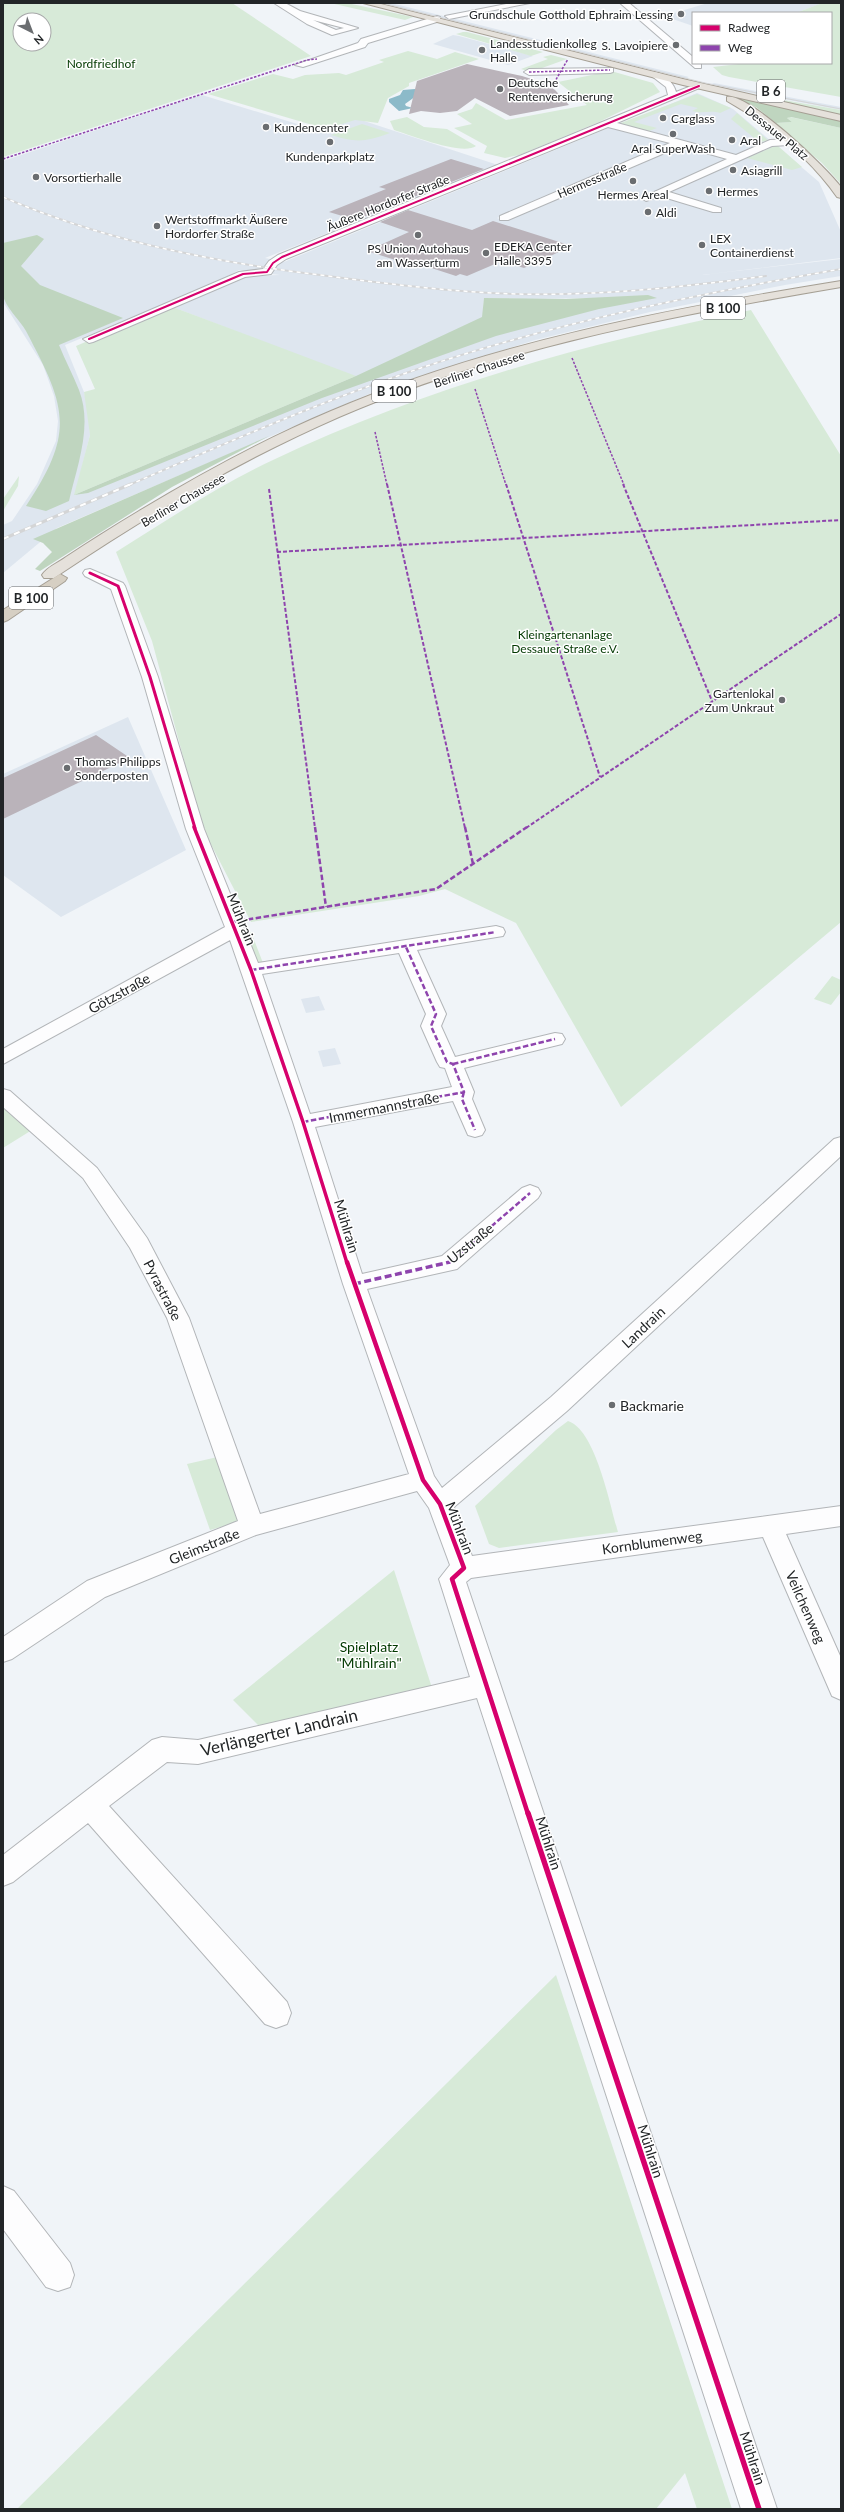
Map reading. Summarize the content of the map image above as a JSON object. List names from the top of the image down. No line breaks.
{"streets":{"highway":["B 100","Berliner Chaussee"],"main road":["B 6","Dessauer Platz"],"street":["Hermesstraße","Äußere Hordorfer Straße","Mühlrain","Götzstraße","Immermannstraße","Uzstraße","Pyrastraße","Landrain","Kornblumenweg","Gleimstraße","Veilchenweg","Verlängerter Landrain"]},"crossings":[["Dessauer Platz","Äußere Hordorfer Straße"],["Mühlrain","Götzstraße"],["Mühlrain","Immermannstraße"],["Mühlrain","Uzstraße"],["Mühlrain","Landrain"],["Mühlrain","Kornblumenweg"],["Mühlrain","Gleimstraße"],["Mühlrain","Verlängerter Landrain"],["Pyrastraße","Gleimstraße"],["Kornblumenweg","Veilchenweg"]],"parks":["Nordfriedhof","Kleingartenanlage Dessauer Straße e.V.","Spielplatz \"Mühlrain\""],"places":["Grundschule Gotthold Ephraim Lessing","S. Lavoipiere","Landesstudienkolleg Halle","Deutsche Rentenversicherung","Carglass","Kundencenter","Aral SuperWash","Aral","Kundenparkplatz","Asiagrill","Vorsortierhalle","Hermes Areal","Hermes","Aldi","Wertstoffmarkt Äußere Hordorfer Straße","PS Union Autohaus am Wasserturm","LEX Containerdienst","EDEKA Center Halle 3395","Gartenlokal Zum Unkraut","Thomas Philipps Sonderposten","Backmarie"],"legend":["Radweg","Weg"],"north":"bottom right"}
